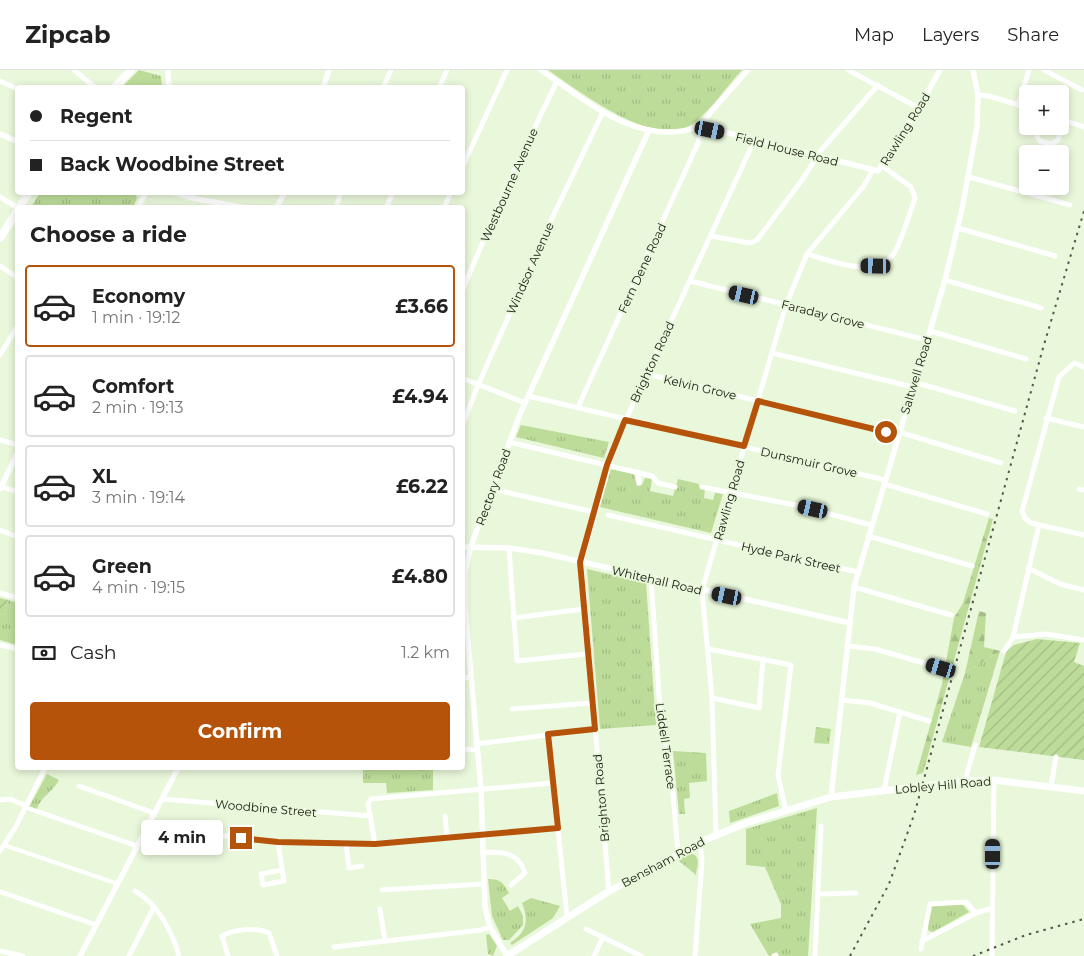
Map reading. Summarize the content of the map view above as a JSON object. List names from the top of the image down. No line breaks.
{"streets":{"main road":["Lobley Hill Road","Bensham Road"],"street":["Rawling Road","Field House Road","Westbourne Avenue","Windsor Avenue","Fern Dene Road","Faraday Grove","Brighton Road","Saltwell Road","Kelvin Grove","Dunsmuir Grove","Rectory Road","Hyde Park Street","Whitehall Road","Liddell Terrace","Woodbine Street"]},"crossings":[["Rawling Road","Field House Road"],["Rawling Road","Faraday Grove"],["Rawling Road","Kelvin Grove"],["Rawling Road","Dunsmuir Grove"],["Rawling Road","Hyde Park Street"],["Rawling Road","Whitehall Road"],["Rawling Road","Bensham Road"],["Field House Road","Fern Dene Road"],["Field House Road","Brighton Road"],["Fern Dene Road","Dunsmuir Grove"],["Faraday Grove","Brighton Road"],["Faraday Grove","Saltwell Road"],["Brighton Road","Kelvin Grove"],["Brighton Road","Dunsmuir Grove"],["Brighton Road","Whitehall Road"],["Brighton Road","Bensham Road"],["Saltwell Road","Kelvin Grove"],["Saltwell Road","Dunsmuir Grove"],["Saltwell Road","Hyde Park Street"],["Saltwell Road","Whitehall Road"],["Saltwell Road","Lobley Hill Road"],["Saltwell Road","Bensham Road"],["Dunsmuir Grove","Rectory Road"],["Rectory Road","Whitehall Road"],["Rectory Road","Bensham Road"],["Whitehall Road","Liddell Terrace"],["Liddell Terrace","Bensham Road"],["Lobley Hill Road","Bensham Road"]],"page":{"header":"Zipcab","nav":["Map","Layers","Share"],"map_buttons":["+","−"],"banner":["Regent","Back Woodbine Street"],"heading":"Choose a ride","list":[{"name":"Economy","note":"1 min · 19:12","value":"£3.66"},{"name":"Comfort","note":"2 min · 19:13","value":"£4.94"},{"name":"XL","note":"3 min · 19:14","value":"£6.22"},{"name":"Green","note":"4 min · 19:15","value":"£4.80"}],"pay":["Cash","1.2 km"],"buttons":"Confirm","bubble":"4 min"}}
